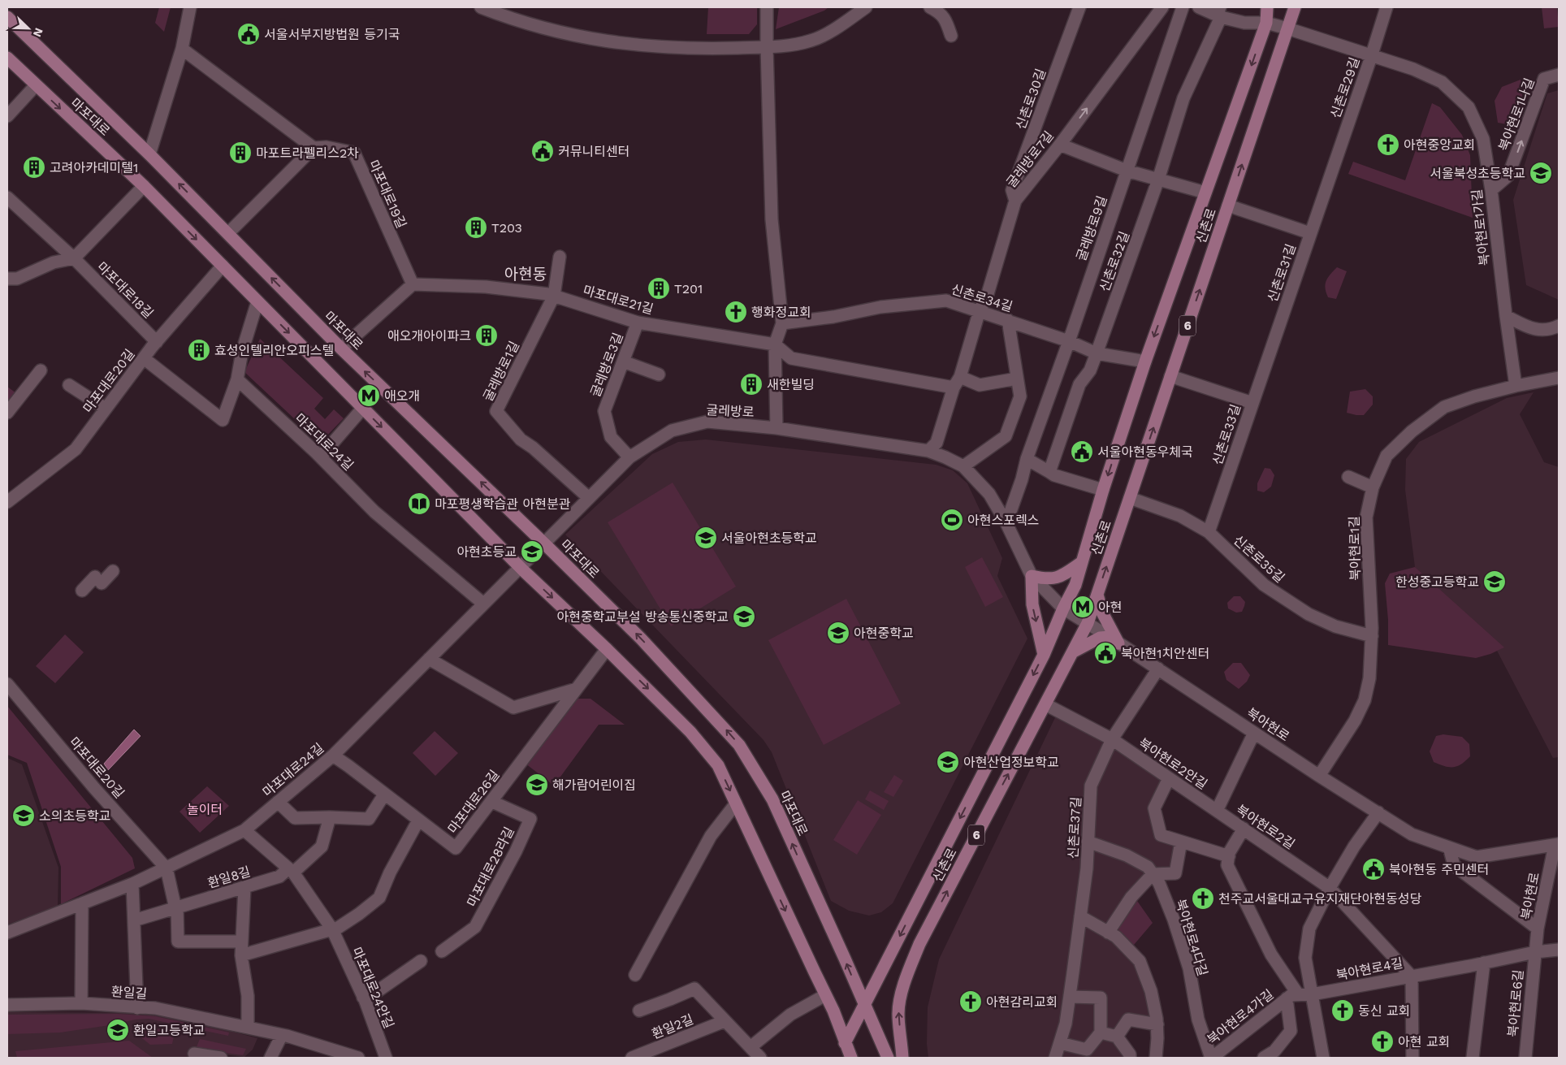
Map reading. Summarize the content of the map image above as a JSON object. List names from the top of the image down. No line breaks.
{"streets":{"main road":["마포대로","신촌로","6"],"street":["신촌로29길","신촌로30길","북아현로1나길","굴레방로7길","마포대로19길","북아현로1가길","굴레방로9길","신촌로32길","신촌로31길","마포대로18길","신촌로34길","마포대로21길","굴레방로3길","굴레방로1길","마포대로20길","굴레방로","신촌로33길","마포대로24길","북아현로1길","신촌로35길","북아현로","북아현로2안길","마포대로26길","북아현로2길","신촌로37길","마포대로28라길","환일8길","북아현로4다길","북아현로4길","마포대로24안길","환일길","북아현로6길","북아현로4가길","환일2길"]},"crossings":[["신촌로29길","신촌로"],["신촌로29길","북아현로1가길"],["신촌로29길","신촌로31길"],["신촌로30길","굴레방로7길"],["북아현로1나길","북아현로1가길"],["마포대로","신촌로"],["마포대로","마포대로20길"],["마포대로","굴레방로"],["마포대로","마포대로24길"],["마포대로","마포대로26길"],["굴레방로7길","신촌로34길"],["굴레방로7길","굴레방로"],["마포대로19길","마포대로21길"],["신촌로","신촌로31길"],["신촌로","신촌로34길"],["신촌로","굴레방로"],["신촌로","신촌로33길"],["신촌로","신촌로35길"],["신촌로","북아현로"],["북아현로1가길","북아현로1길"],["굴레방로9길","신촌로34길"],["굴레방로9길","굴레방로"],["신촌로32길","신촌로34길"],["신촌로31길","신촌로33길"],["마포대로18길","마포대로20길"],["마포대로21길","굴레방로3길"],["마포대로21길","굴레방로1길"],["굴레방로3길","굴레방로"],["굴레방로1길","굴레방로"],["마포대로20길","마포대로24길"],["굴레방로","마포대로24길"],["굴레방로","북아현로"],["신촌로33길","신촌로35길"],["마포대로24길","마포대로26길"],["마포대로24길","마포대로24안길"],["북아현로1길","신촌로35길"],["북아현로1길","북아현로"],["북아현로","북아현로2길"],["북아현로","신촌로37길"],["북아현로","북아현로6길"],["북아현로2안길","북아현로2길"],["북아현로2안길","신촌로37길"],["마포대로26길","마포대로28라길"],["북아현로2길","북아현로4길"],["신촌로37길","북아현로4다길"],["환일8길","마포대로24안길"],["북아현로4다길","북아현로4가길"],["북아현로4길","북아현로6길"]],"one_way":["북아현로1나길"],"districts":["아현동"],"parks":["놀이터"],"places":{"public building":["서울서부지방법원 등기국","커뮤니티센터","서울아현동우체국","북아현1치안센터","북아현동 주민센터"],"church":["아현중앙교회","행화정교회","천주교서울대교구유지재단아현동성당","아현감리교회","동신 교회","아현 교회"],"building":["마포트라펠리스2차","고려아카데미텔1","T203","T201","애오개아이파크","효성인텔리안오피스텔","새한빌딩"],"school or university":["서울북성초등학교","서울아현초등학교","아현초등교","한성중고등학교","아현중학교부설 방송통신중학교","아현중학교","아현산업정보학교","해가람어린이집","소의초등학교","환일고등학교"],"metro station":["애오개","아현"],"library":["마포평생학습관 아현분관"],"sports":["아현스포렉스"]},"north":"bottom right"}
